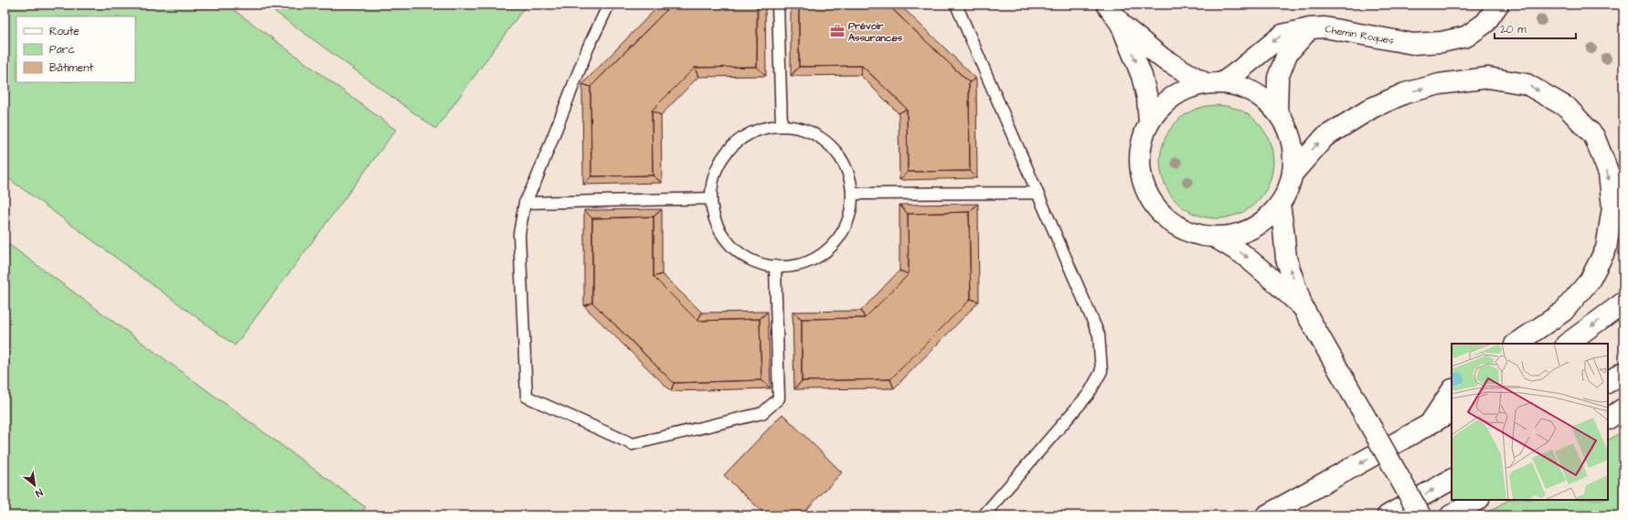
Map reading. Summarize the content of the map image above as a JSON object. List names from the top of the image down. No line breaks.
{"streets":{"main road":["Chemin Roques"]},"places":{"office":["Prévoir Assurances"]},"legend":["Route","Parc","Bâtiment"],"scale_bar":"20 m","north":"bottom right"}
